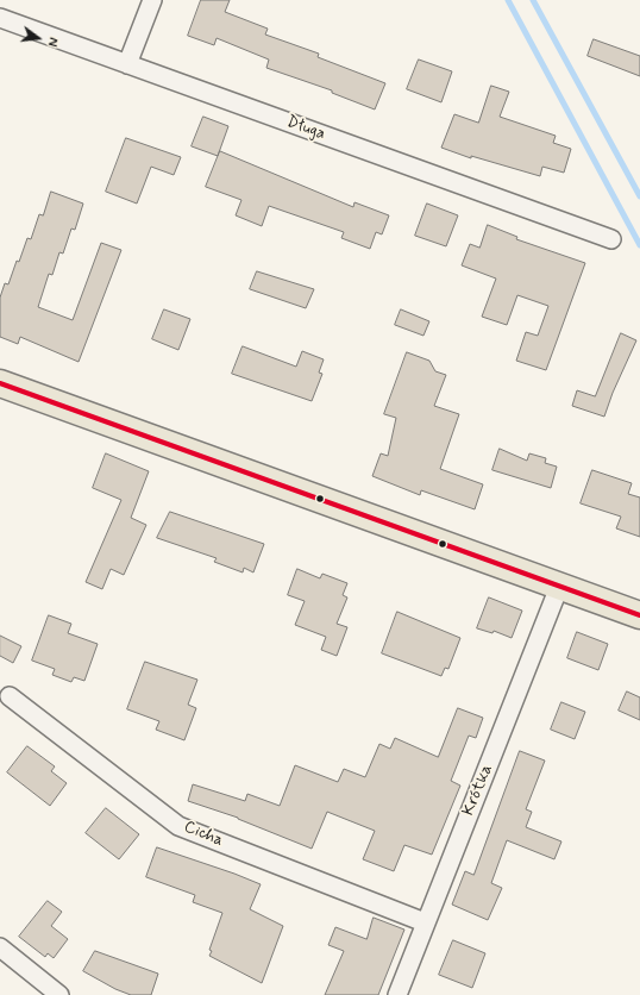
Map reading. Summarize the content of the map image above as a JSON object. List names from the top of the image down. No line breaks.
{"streets":{"street":["Długa","Krótka","Cicha"]},"crossings":[["Krótka","Cicha"]],"north":"right"}
